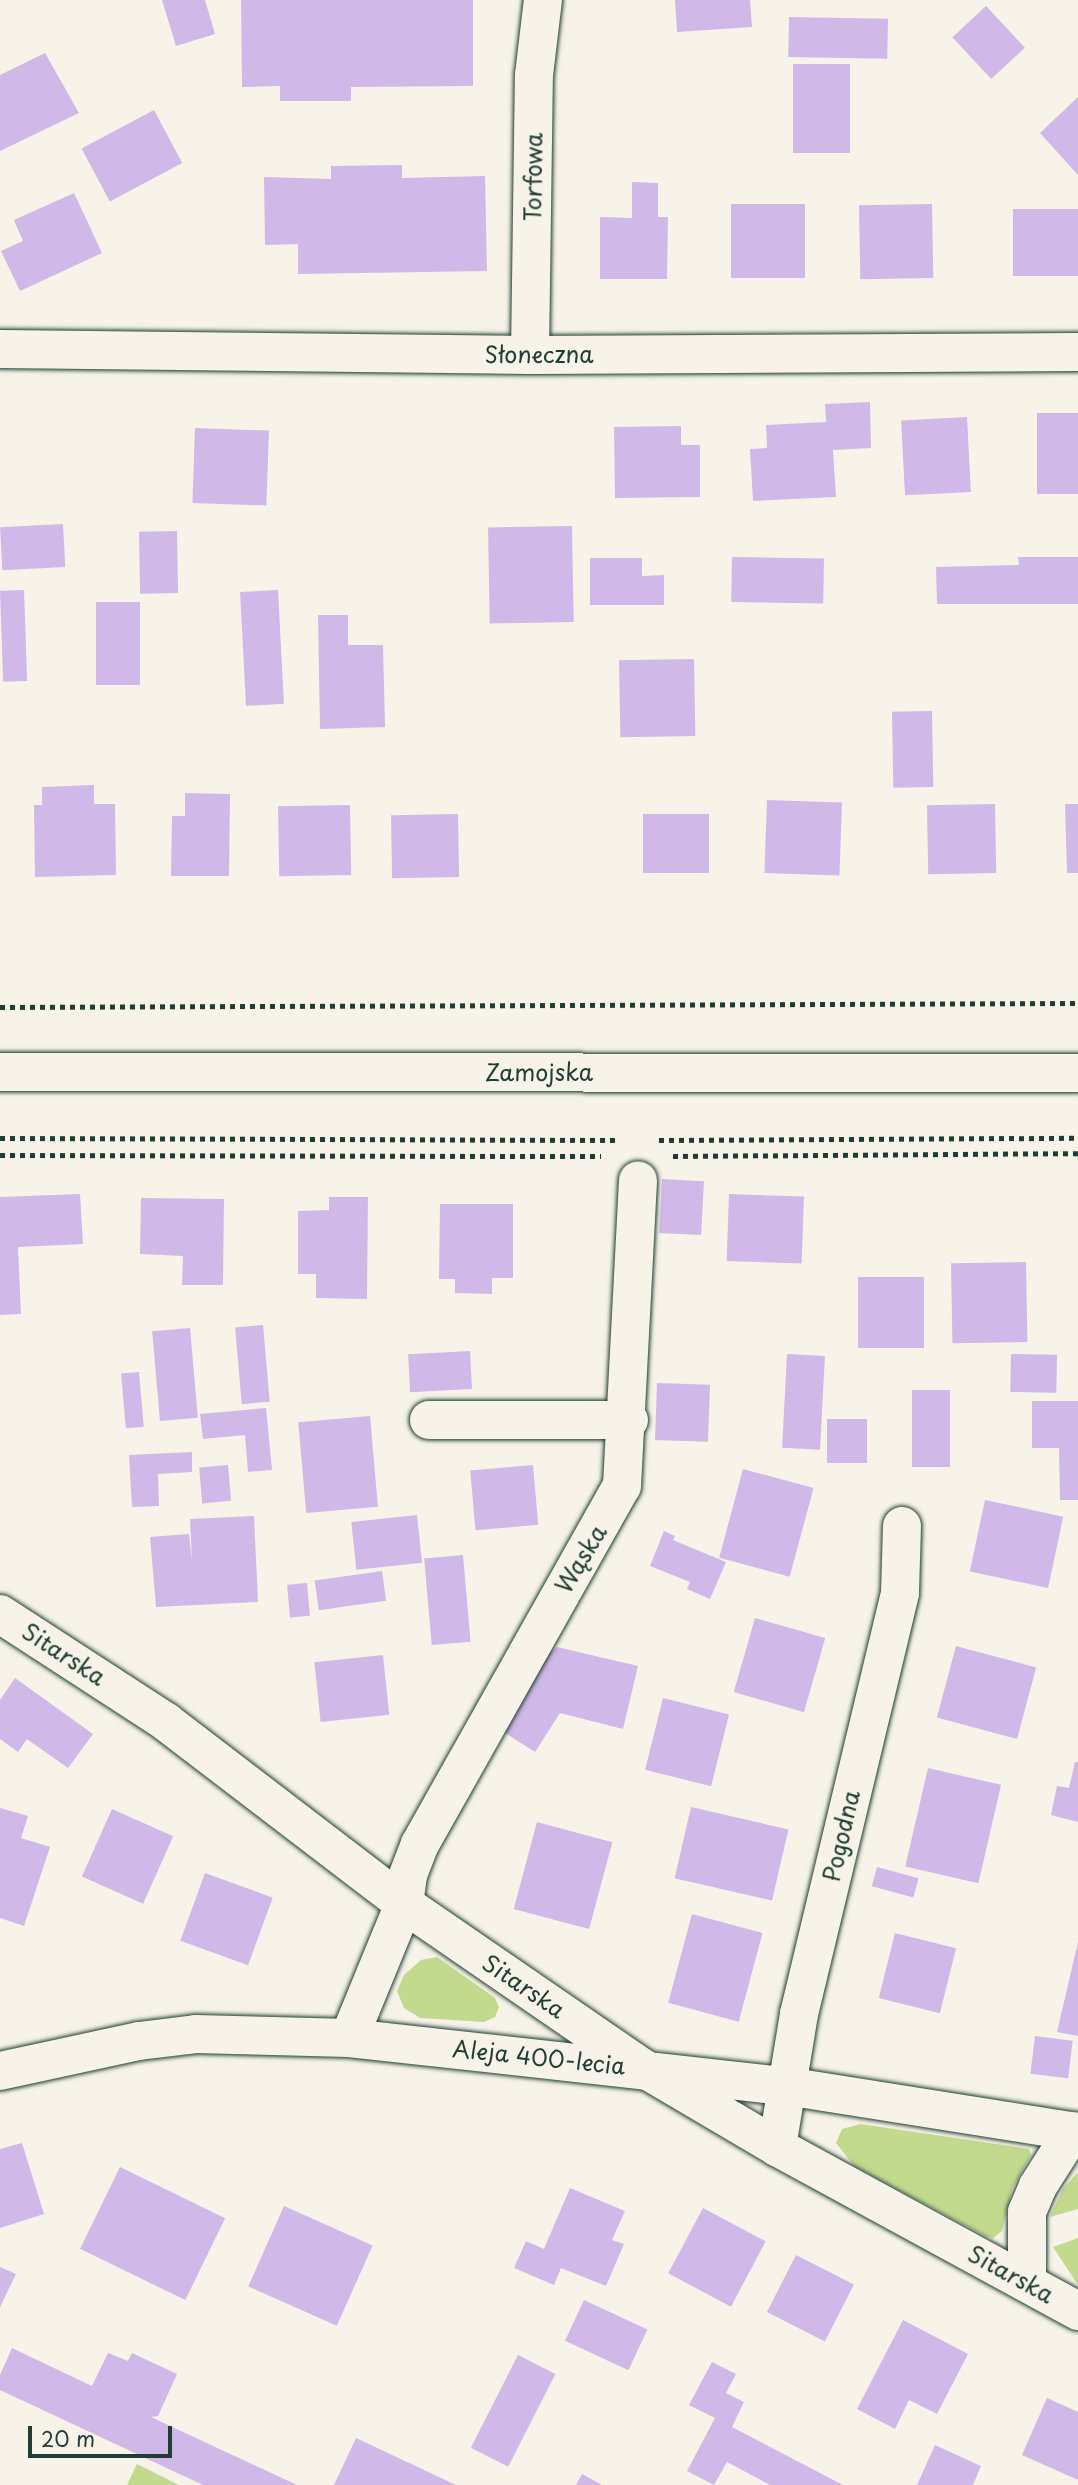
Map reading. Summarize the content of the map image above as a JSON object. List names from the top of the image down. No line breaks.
{"streets":{"street":["Torfowa","Słoneczna","Zamojska","Wąska","Sitarska","Pogodna","Aleja 400-lecia"]},"crossings":[["Torfowa","Słoneczna"],["Wąska","Sitarska"],["Wąska","Aleja 400-lecia"],["Sitarska","Pogodna"],["Sitarska","Aleja 400-lecia"],["Pogodna","Aleja 400-lecia"]],"scale_bar":"20 m"}
